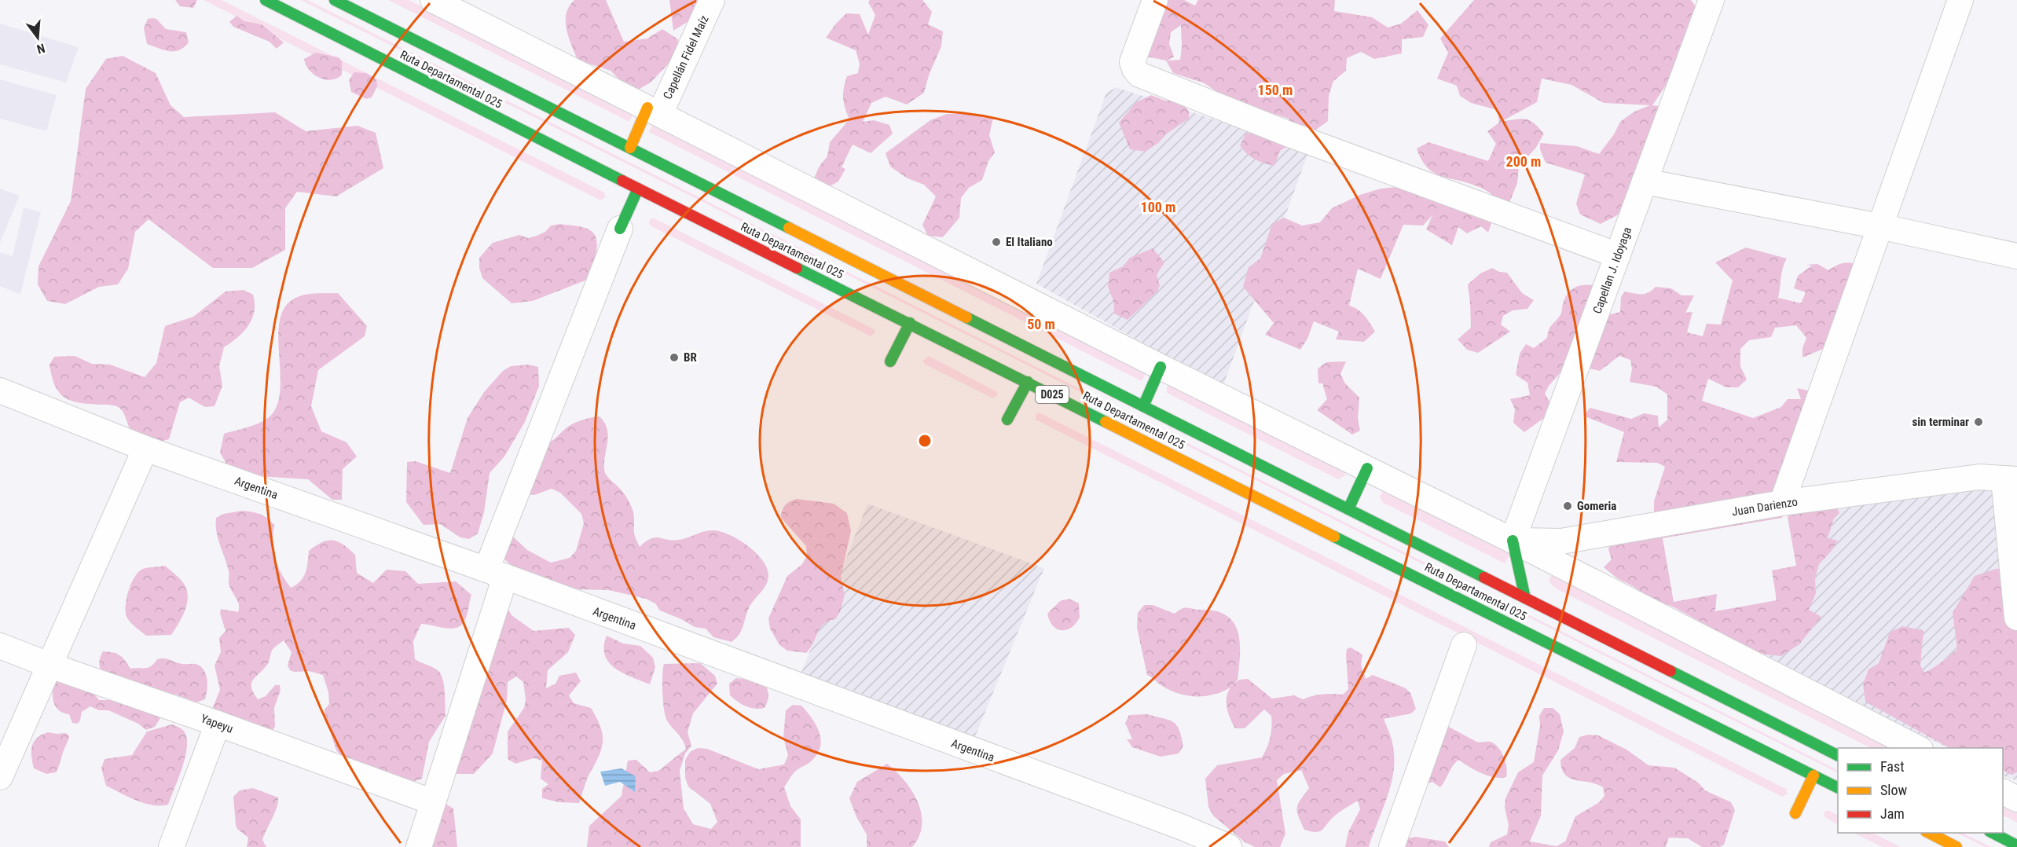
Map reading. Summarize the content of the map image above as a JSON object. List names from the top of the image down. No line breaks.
{"streets":{"highway":["Ruta Departamental 025","D025"],"street":["Capellán Fidel Maíz","Capellan J. Idoyaga","Argentina","Juan Darienzo","Yapeyu"]},"crossings":[["Capellan J. Idoyaga","Juan Darienzo"]],"places":["El Italiano","BR","sin terminar","Gomeria"],"legend":["Fast","Slow","Jam"],"north":"bottom","rings":["150 m","200 m","100 m","50 m"]}
